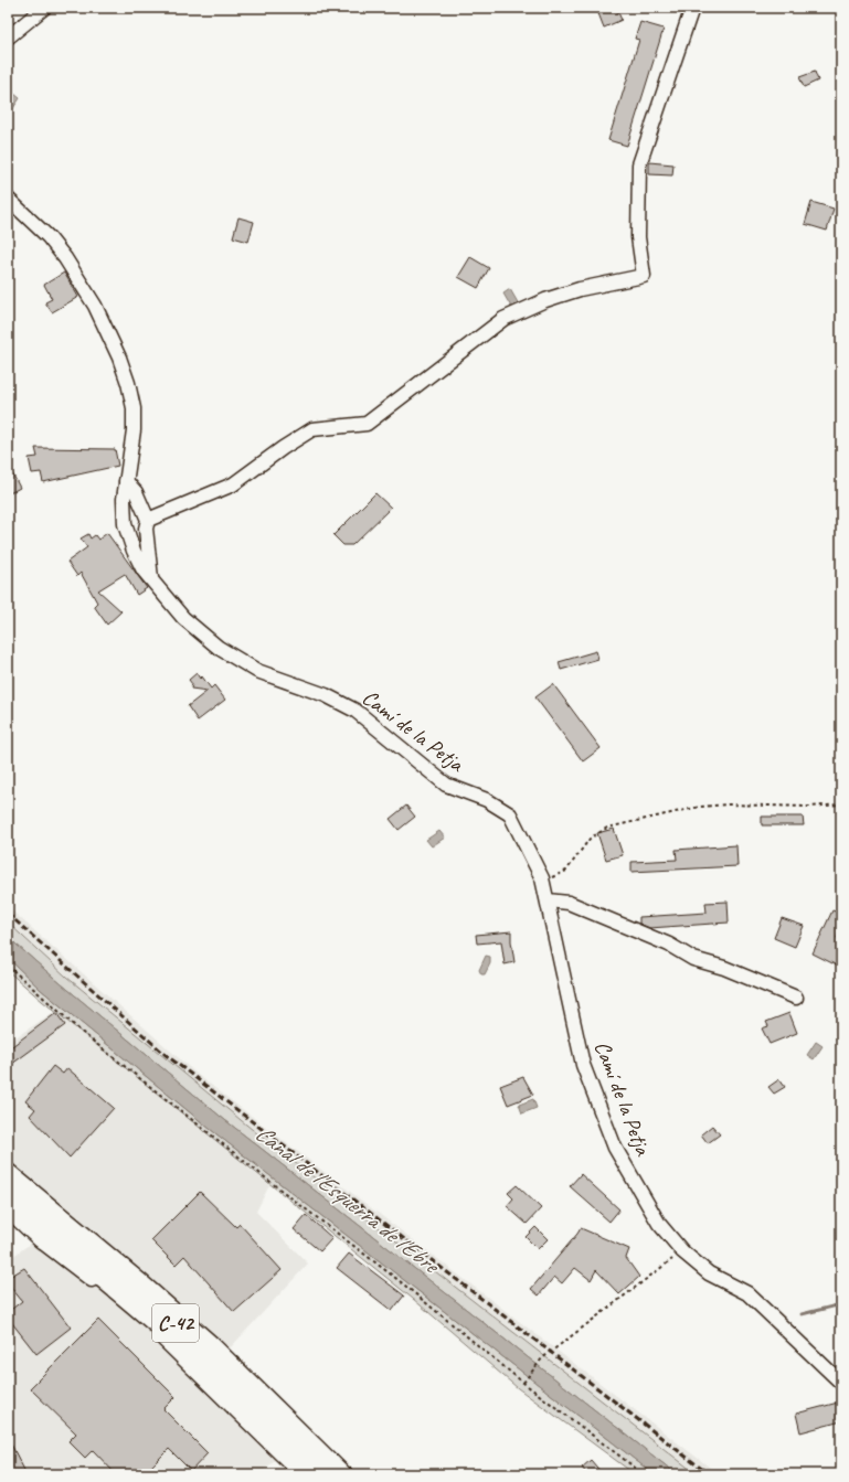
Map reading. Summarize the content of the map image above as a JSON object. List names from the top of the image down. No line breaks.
{"streets":{"main road":["C-42"],"street":["Camí de la Petja"]},"water":["Canal de l'Esquerra de l'Ebre"]}
